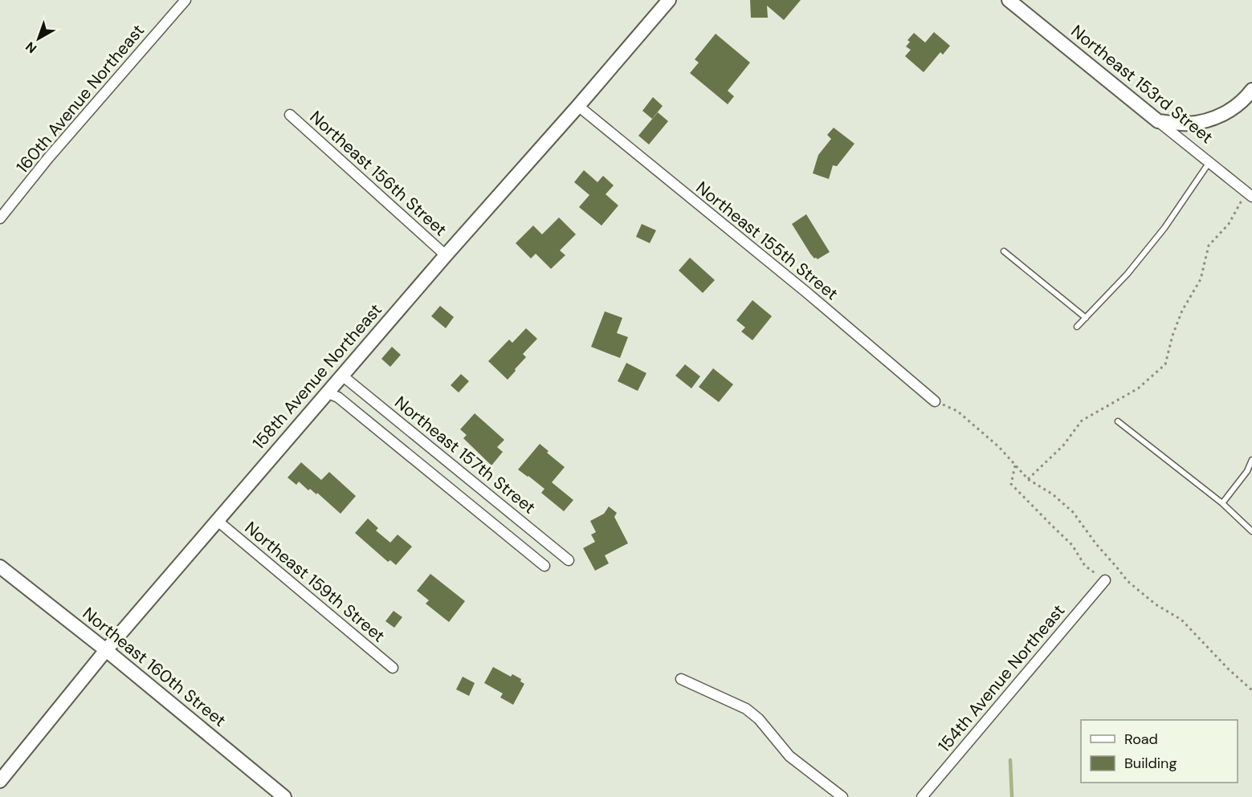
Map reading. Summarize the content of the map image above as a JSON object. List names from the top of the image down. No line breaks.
{"streets":{"street":["Northeast 153rd Street","160th Avenue Northeast","Northeast 156th Street","Northeast 155th Street","158th Avenue Northeast","Northeast 157th Street","Northeast 159th Street","Northeast 160th Street","154th Avenue Northeast"]},"crossings":[["Northeast 156th Street","158th Avenue Northeast"],["Northeast 155th Street","158th Avenue Northeast"],["158th Avenue Northeast","Northeast 157th Street"],["158th Avenue Northeast","Northeast 159th Street"],["158th Avenue Northeast","Northeast 160th Street"]],"legend":["Road","Building"],"north":"bottom left"}
